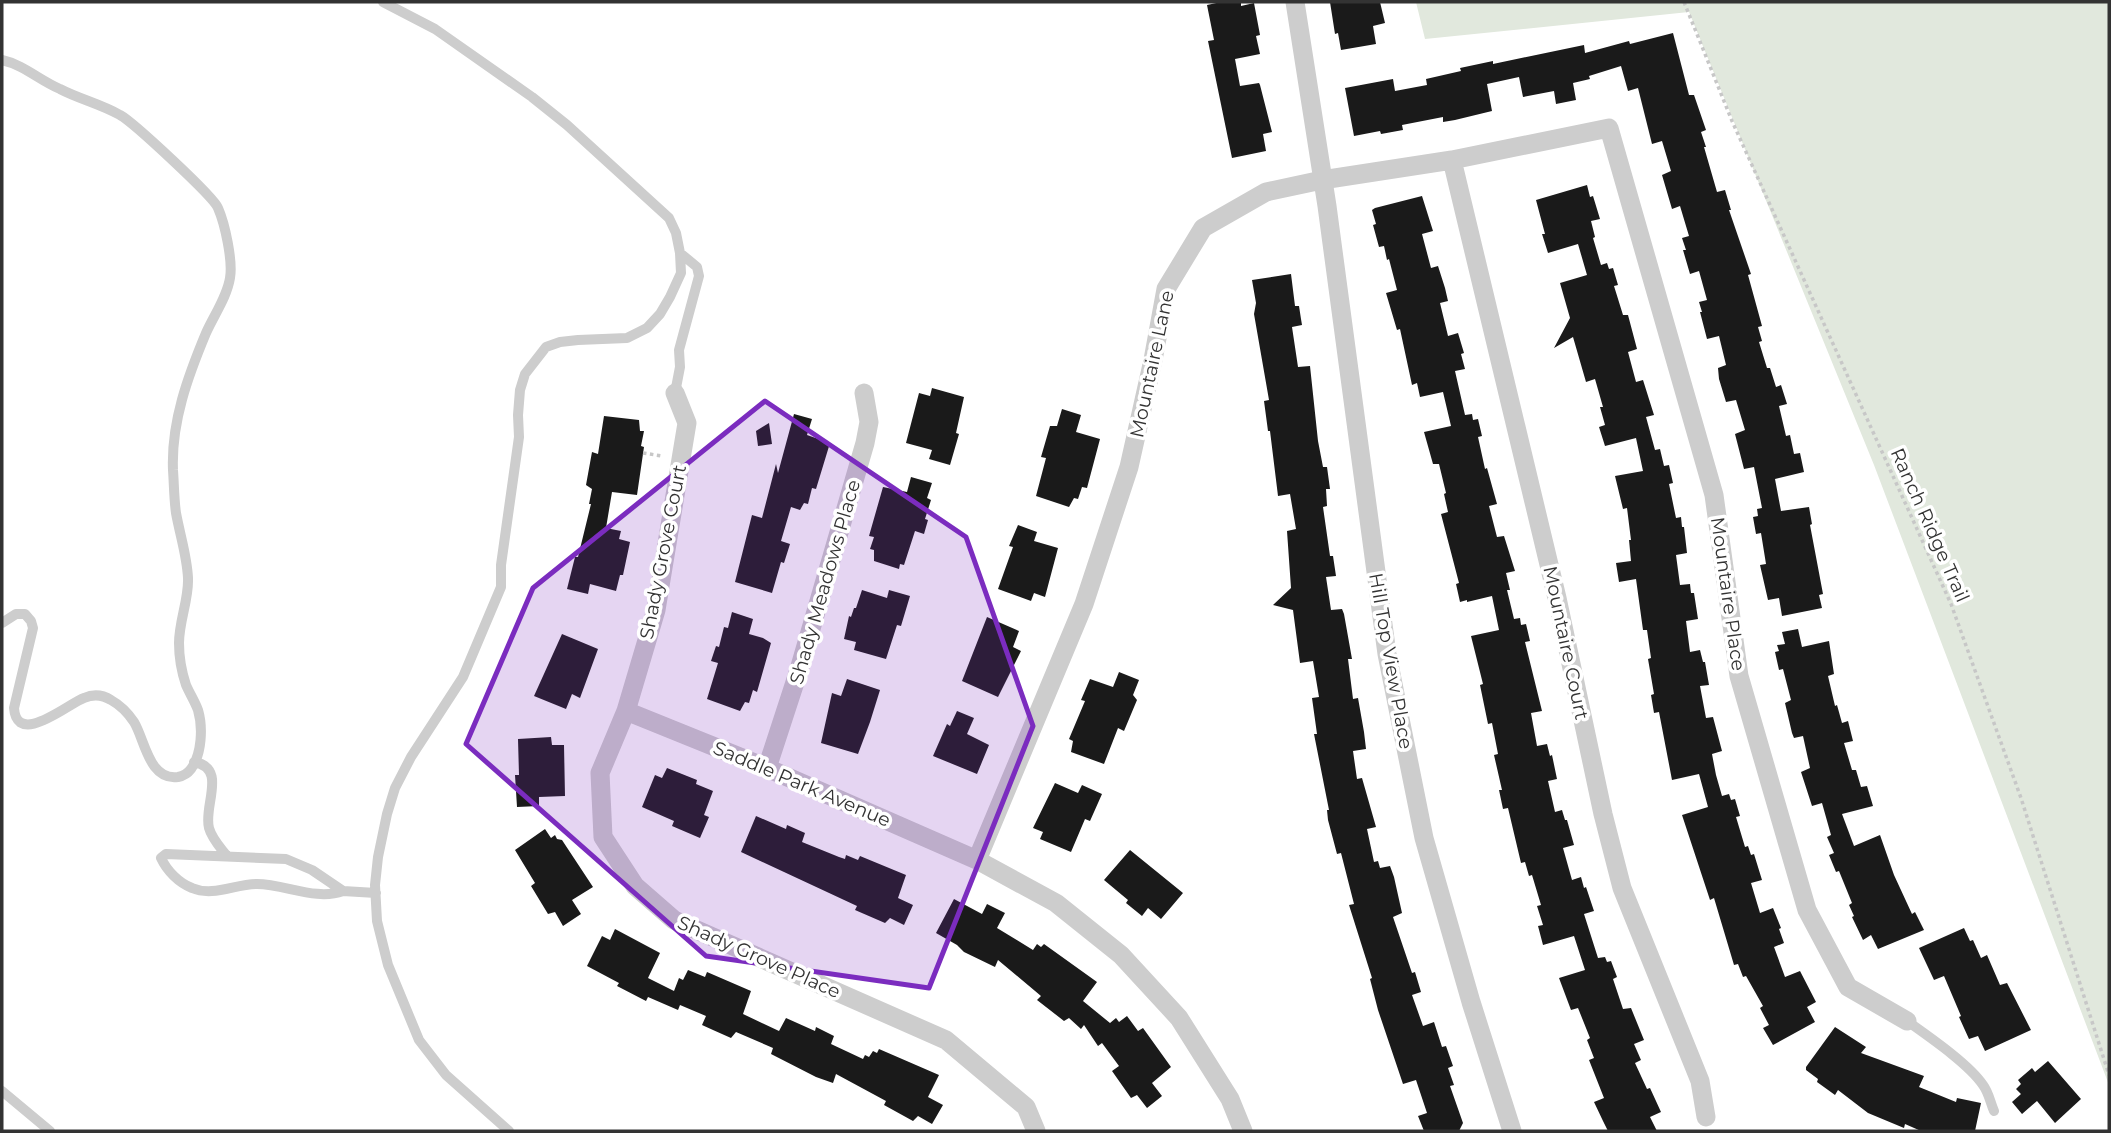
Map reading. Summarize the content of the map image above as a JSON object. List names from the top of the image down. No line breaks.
{"streets":{"street":["Mountaire Lane","Shady Grove Court","Shady Meadows Place","Mountaire Place","Mountaire Court","Hill Top View Place","Saddle Park Avenue","Shady Grove Place"],"path":["Ranch Ridge Trail"]},"crossings":[["Mountaire Lane","Mountaire Place"],["Mountaire Lane","Mountaire Court"],["Mountaire Lane","Hill Top View Place"],["Mountaire Lane","Saddle Park Avenue"],["Shady Grove Court","Saddle Park Avenue"],["Shady Grove Court","Shady Grove Place"],["Shady Meadows Place","Saddle Park Avenue"],["Saddle Park Avenue","Shady Grove Place"]]}
